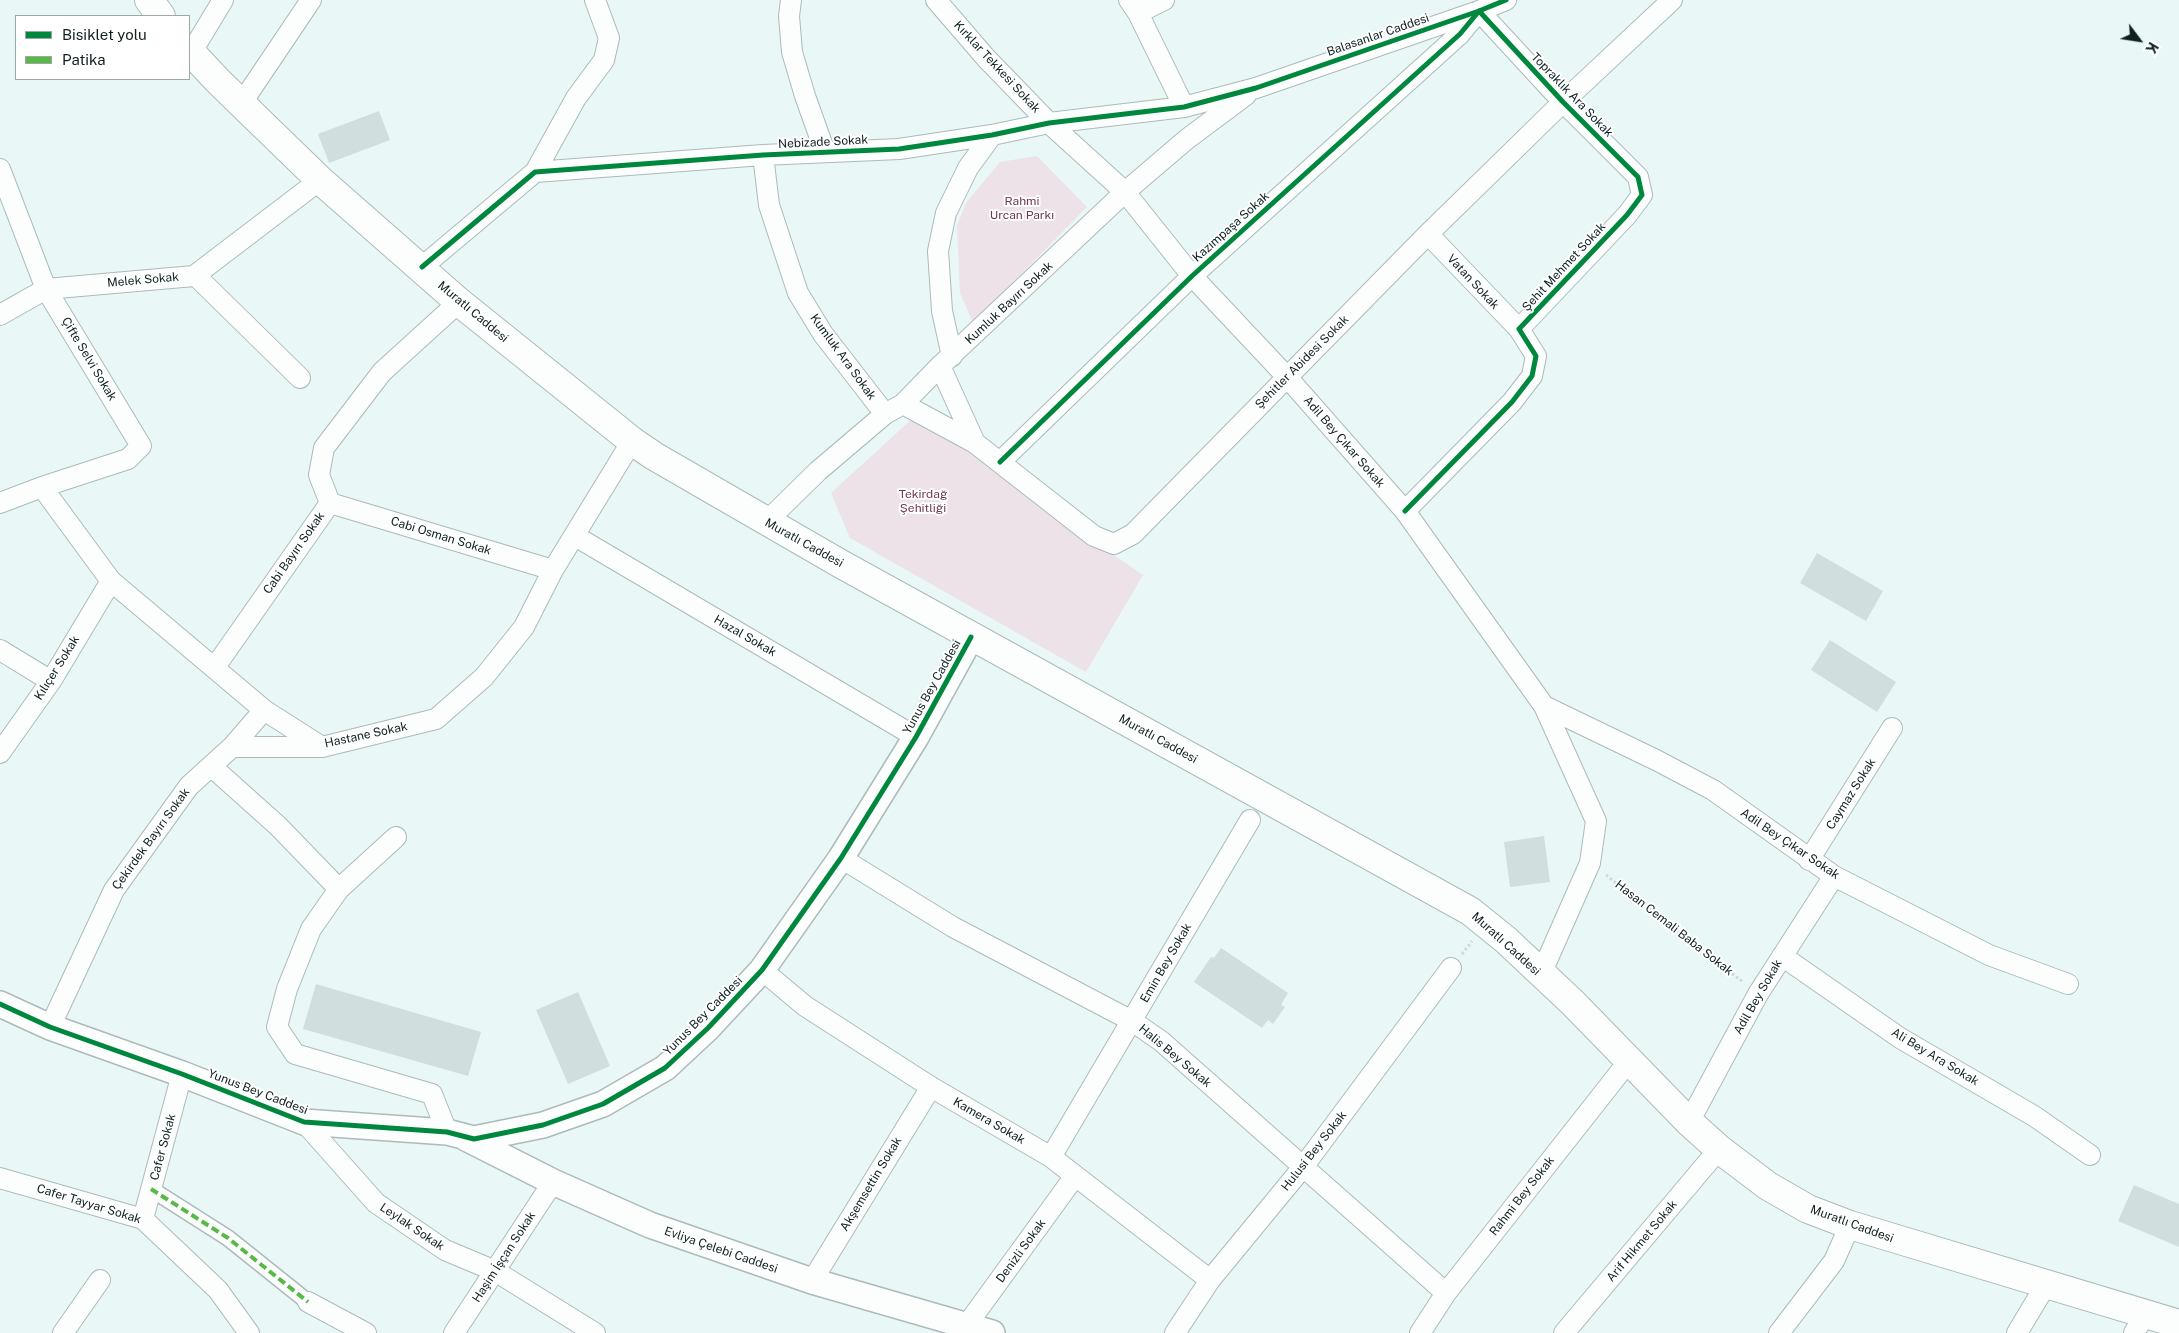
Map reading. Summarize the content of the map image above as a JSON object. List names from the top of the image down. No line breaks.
{"streets":{"main road":["Muratlı Caddesi"],"street":["Balasanlar Caddesi","Kırklar Tekkesi Sokak","Topraklık Ara Sokak","Nebizade Sokak","Kazımpaşa Sokak","Şehit Mehmet Sokak","Melek Sokak","Vatan Sokak","Kumluk Bayırı Sokak","Kumluk Ara Sokak","Çifte Selvi Sokak","Şehitler Abidesi Sokak","Adil Bey Çıkar Sokak","Cabi Osman Sokak","Cabi Bayırı Sokak","Hazal Sokak","Kılıçer Sokak","Yunus Bey Caddesi","Hastane Sokak","Caymaz Sokak","Çekirdek Bayırı Sokak","Emin Bey Sokak","Adil Bey Sokak","Halis Bey Sokak","Ali Bey Ara Sokak","Kamera Sokak","Cafer Sokak","Hulusi Bey Sokak","Akşemsettin Sokak","Rahmi Bey Sokak","Cafer Tayyar Sokak","Leylak Sokak","Arif Hikmet Sokak","Evliya Çelebi Caddesi","Denizli Sokak","Haşim İşçan Sokak"],"path":["Hasan Cemali Baba Sokak"]},"crossings":[["Balasanlar Caddesi","Topraklık Ara Sokak"],["Balasanlar Caddesi","Nebizade Sokak"],["Balasanlar Caddesi","Kazımpaşa Sokak"],["Balasanlar Caddesi","Kumluk Bayırı Sokak"],["Kırklar Tekkesi Sokak","Nebizade Sokak"],["Kırklar Tekkesi Sokak","Kumluk Bayırı Sokak"],["Kırklar Tekkesi Sokak","Adil Bey Çıkar Sokak"],["Topraklık Ara Sokak","Kazımpaşa Sokak"],["Topraklık Ara Sokak","Şehit Mehmet Sokak"],["Topraklık Ara Sokak","Şehitler Abidesi Sokak"],["Nebizade Sokak","Kumluk Bayırı Sokak"],["Nebizade Sokak","Kumluk Ara Sokak"],["Kazımpaşa Sokak","Şehitler Abidesi Sokak"],["Kazımpaşa Sokak","Adil Bey Çıkar Sokak"],["Şehit Mehmet Sokak","Vatan Sokak"],["Melek Sokak","Muratlı Caddesi"],["Melek Sokak","Çifte Selvi Sokak"],["Vatan Sokak","Şehitler Abidesi Sokak"],["Kumluk Bayırı Sokak","Muratlı Caddesi"],["Kumluk Bayırı Sokak","Kumluk Ara Sokak"],["Kumluk Bayırı Sokak","Şehitler Abidesi Sokak"],["Kumluk Bayırı Sokak","Adil Bey Çıkar Sokak"],["Muratlı Caddesi","Adil Bey Çıkar Sokak"],["Muratlı Caddesi","Cabi Bayırı Sokak"],["Muratlı Caddesi","Yunus Bey Caddesi"],["Muratlı Caddesi","Hastane Sokak"],["Muratlı Caddesi","Adil Bey Sokak"],["Muratlı Caddesi","Rahmi Bey Sokak"],["Muratlı Caddesi","Arif Hikmet Sokak"],["Çifte Selvi Sokak","Hastane Sokak"],["Şehitler Abidesi Sokak","Adil Bey Çıkar Sokak"],["Adil Bey Çıkar Sokak","Caymaz Sokak"],["Adil Bey Çıkar Sokak","Hasan Cemali Baba Sokak"],["Adil Bey Çıkar Sokak","Adil Bey Sokak"],["Cabi Osman Sokak","Cabi Bayırı Sokak"],["Cabi Osman Sokak","Hastane Sokak"],["Cabi Bayırı Sokak","Hastane Sokak"],["Hazal Sokak","Yunus Bey Caddesi"],["Hazal Sokak","Hastane Sokak"],["Kılıçer Sokak","Hastane Sokak"],["Yunus Bey Caddesi","Çekirdek Bayırı Sokak"],["Yunus Bey Caddesi","Halis Bey Sokak"],["Yunus Bey Caddesi","Kamera Sokak"],["Yunus Bey Caddesi","Cafer Sokak"],["Yunus Bey Caddesi","Leylak Sokak"],["Yunus Bey Caddesi","Evliya Çelebi Caddesi"],["Hastane Sokak","Çekirdek Bayırı Sokak"],["Hasan Cemali Baba Sokak","Adil Bey Sokak"],["Emin Bey Sokak","Halis Bey Sokak"],["Emin Bey Sokak","Kamera Sokak"],["Adil Bey Sokak","Ali Bey Ara Sokak"],["Halis Bey Sokak","Hulusi Bey Sokak"],["Halis Bey Sokak","Rahmi Bey Sokak"],["Kamera Sokak","Hulusi Bey Sokak"],["Kamera Sokak","Akşemsettin Sokak"],["Kamera Sokak","Denizli Sokak"],["Cafer Sokak","Cafer Tayyar Sokak"],["Akşemsettin Sokak","Evliya Çelebi Caddesi"],["Leylak Sokak","Haşim İşçan Sokak"],["Evliya Çelebi Caddesi","Denizli Sokak"],["Evliya Çelebi Caddesi","Haşim İşçan Sokak"]],"parks":["Rahmi Urcan Parkı","Tekirdağ Şehitliği"],"legend":["Bisiklet yolu","Patika"],"north":"bottom right"}
